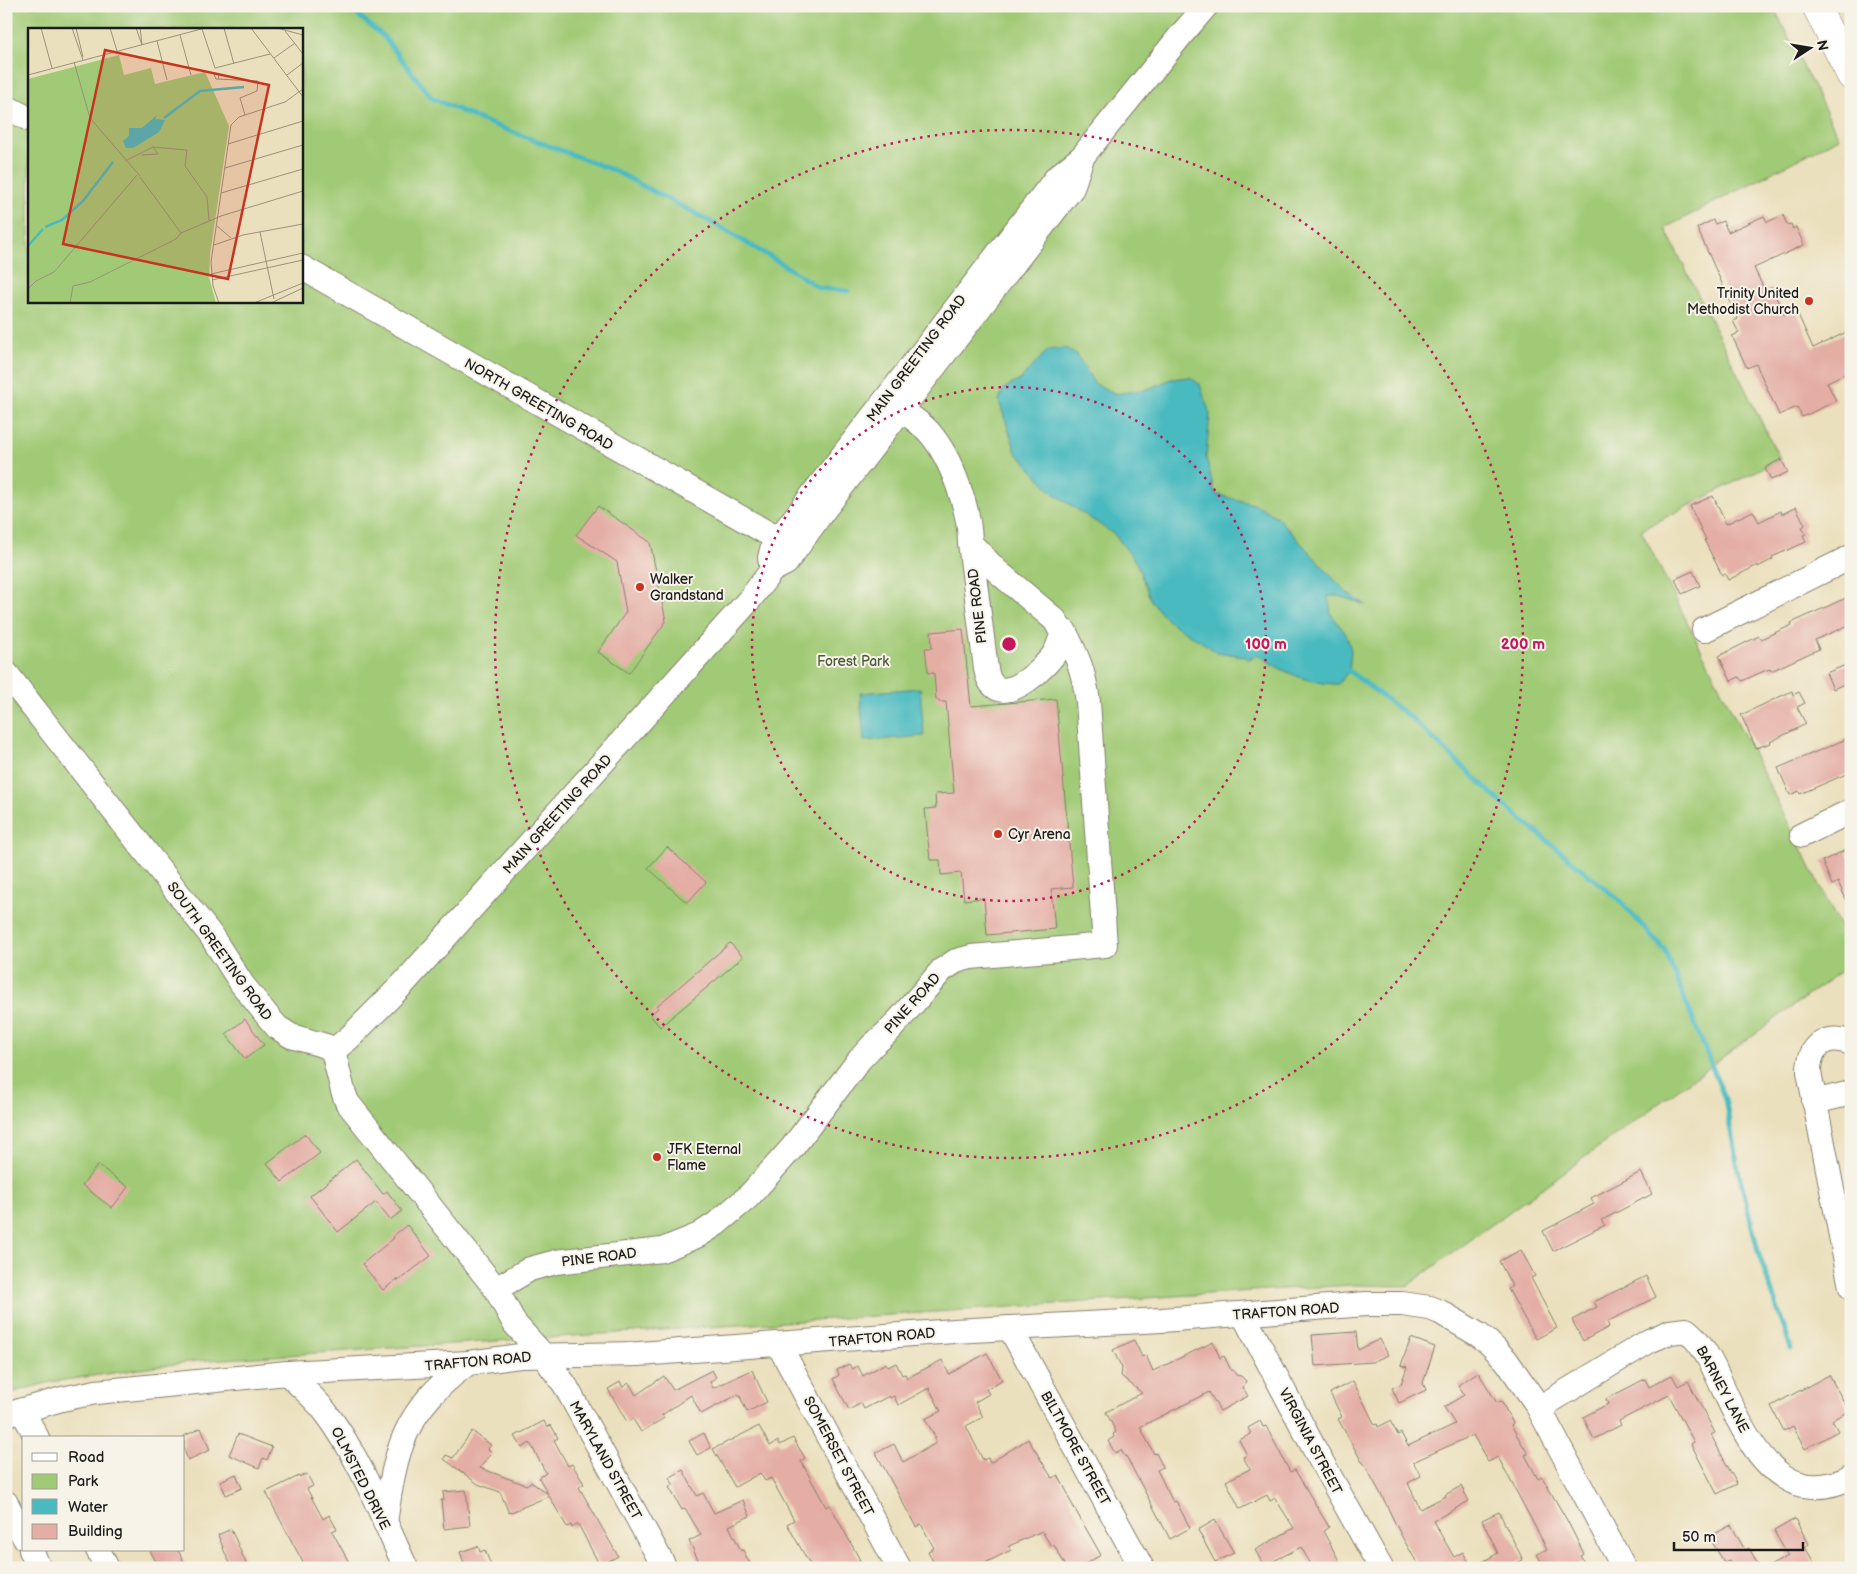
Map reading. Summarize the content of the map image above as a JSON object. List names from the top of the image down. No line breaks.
{"streets":{"street":["MAIN GREETING ROAD","NORTH GREETING ROAD","PINE ROAD","SOUTH GREETING ROAD","TRAFTON ROAD","BARNEY LANE","VIRGINIA STREET","BILTMORE STREET","SOMERSET STREET","MARYLAND STREET","OLMSTED DRIVE"]},"crossings":[["MAIN GREETING ROAD","NORTH GREETING ROAD"],["MAIN GREETING ROAD","PINE ROAD"],["MAIN GREETING ROAD","SOUTH GREETING ROAD"],["TRAFTON ROAD","BARNEY LANE"],["TRAFTON ROAD","VIRGINIA STREET"],["TRAFTON ROAD","BILTMORE STREET"],["TRAFTON ROAD","SOMERSET STREET"],["TRAFTON ROAD","MARYLAND STREET"],["TRAFTON ROAD","OLMSTED DRIVE"]],"parks":["Forest Park"],"places":["Trinity United Methodist Church","Walker Grandstand","Cyr Arena","JFK Eternal Flame"],"legend":["Road","Park","Water","Building"],"scale_bar":"50 m","north":"right","rings":["100 m","200 m"]}
